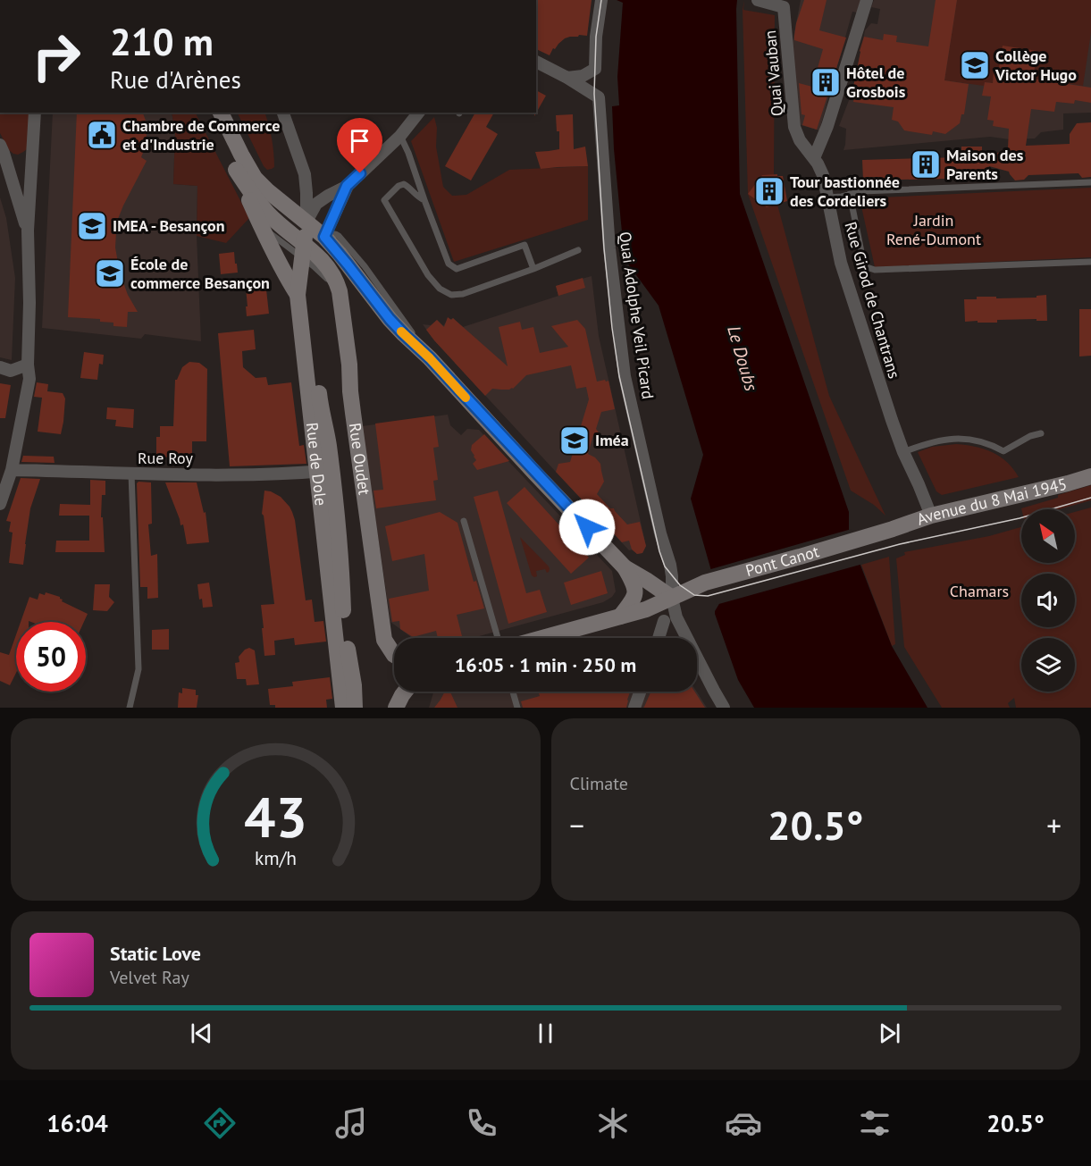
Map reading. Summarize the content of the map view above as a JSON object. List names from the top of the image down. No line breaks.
{"streets":{"main road":["Rue Oudet","Rue de Dole","Avenue du 8 Mai 1945","Pont Canot"],"street":["Quai Vauban","Rue Girod de Chantrans","Quai Adolphe Veil Picard","Rue Roy"]},"crossings":[["Quai Vauban","Rue Girod de Chantrans"],["Rue Girod de Chantrans","Avenue du 8 Mai 1945"],["Quai Adolphe Veil Picard","Pont Canot"],["Rue Roy","Rue de Dole"],["Rue Oudet","Rue de Dole"],["Avenue du 8 Mai 1945","Pont Canot"]],"water":["Le Doubs"],"parks":["Jardin René-Dumont","Chamars"],"places":{"school or university":["Collège Victor Hugo","IMEA - Besançon","École de commerce Besançon","Iméa"],"building":["Hôtel de Grosbois","Maison des Parents","Tour bastionnée des Cordeliers"],"public building":["Chambre de Commerce et d'Industrie"]},"north":"top left","page":{"turn":["210 m","Rue d'Arènes"],"limit":"50","trip":"16:05 · 1 min · 250 m","tile":"Climate","heat":["−","20.5°","+"],"song":["Static Love","Velvet Ray"],"tabs":["16:04","20.5°"],"gauge":["43","km/h"]}}
